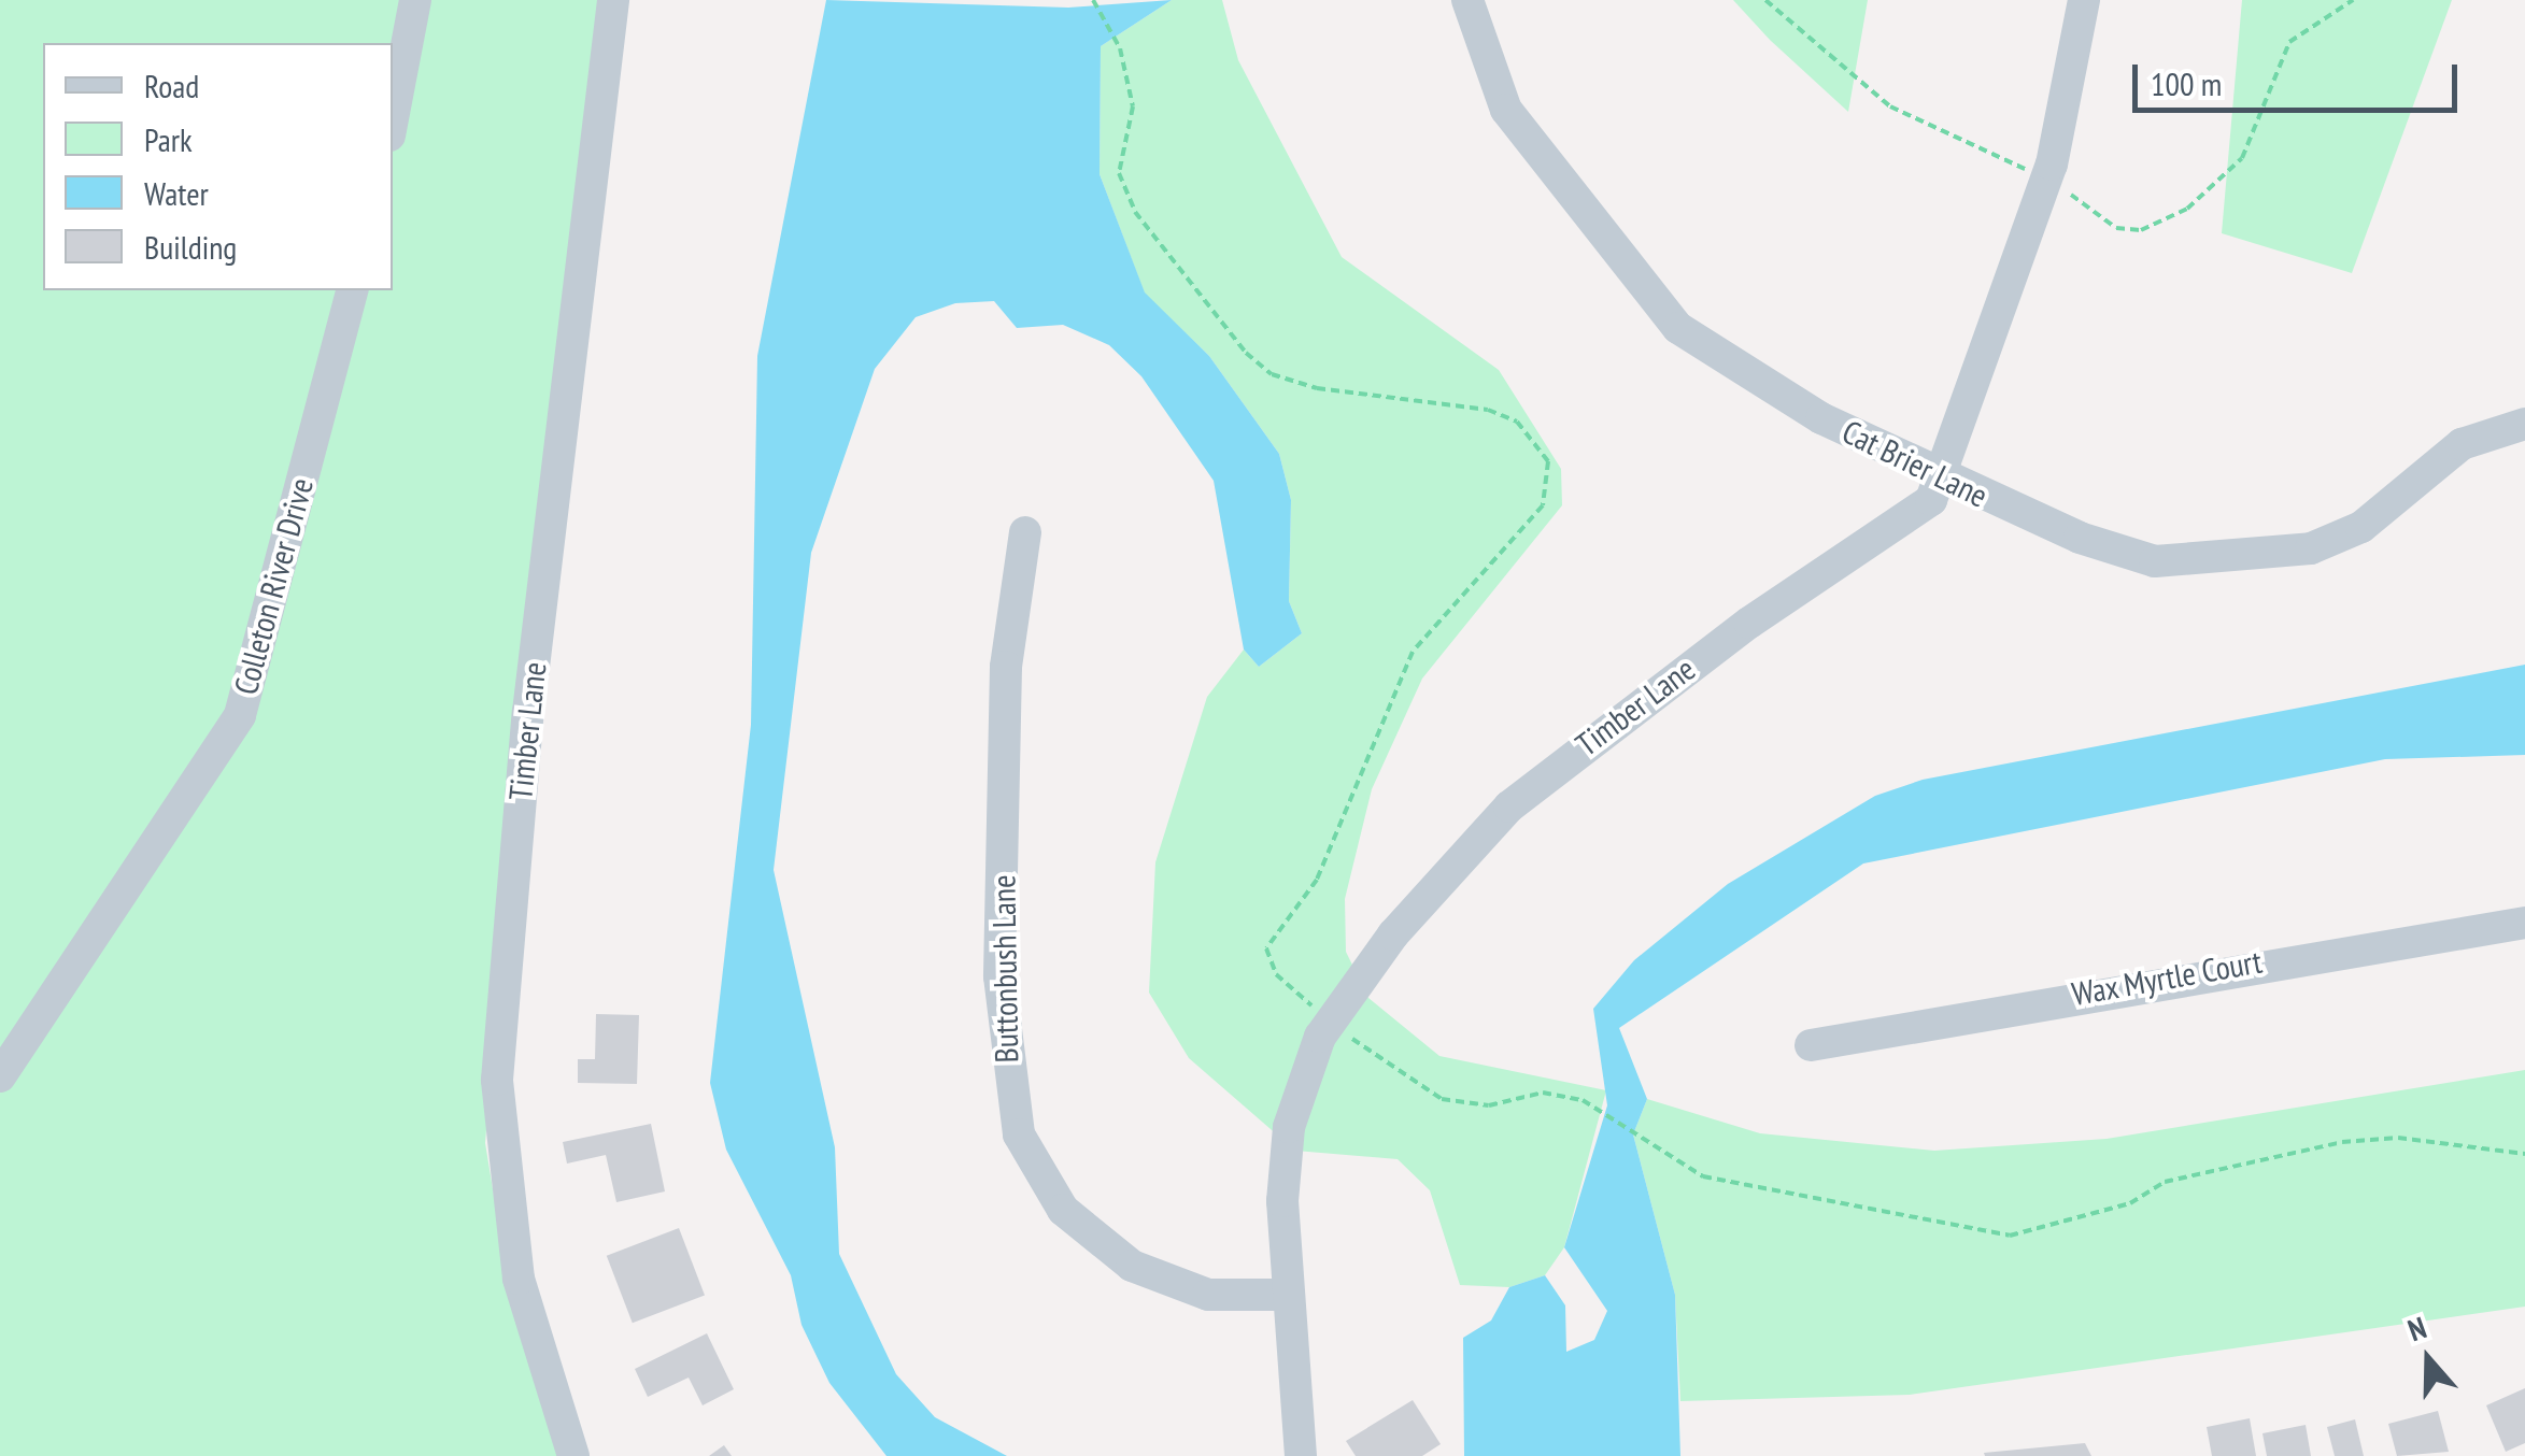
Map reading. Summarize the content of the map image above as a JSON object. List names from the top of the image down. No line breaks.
{"streets":{"street":["Cat Brier Lane","Colleton River Drive","Timber Lane","Buttonbush Lane","Wax Myrtle Court"]},"crossings":[["Cat Brier Lane","Timber Lane"],["Timber Lane","Buttonbush Lane"]],"legend":["Road","Park","Water","Building"],"scale_bar":"100 m","north":"top"}
